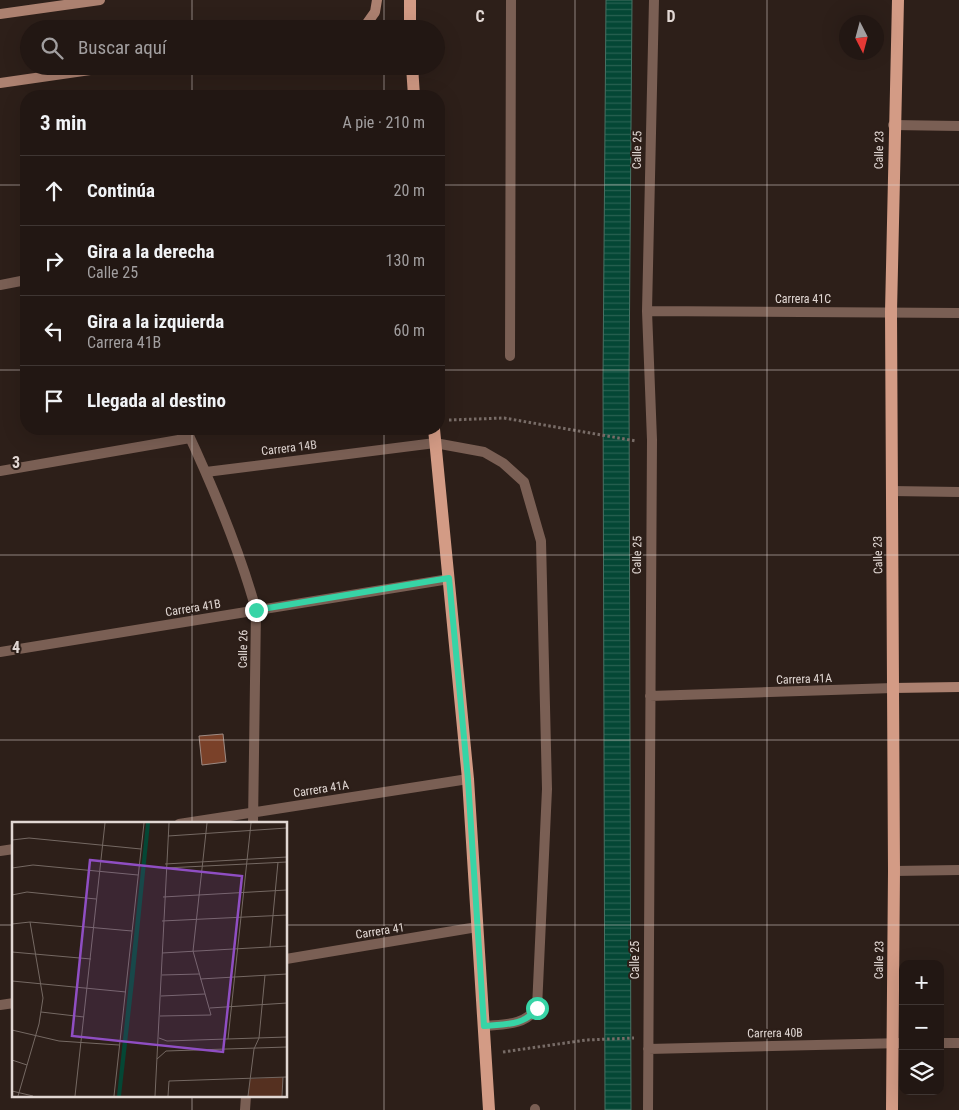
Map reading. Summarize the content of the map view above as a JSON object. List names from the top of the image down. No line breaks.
{"streets":{"main road":["Calle 23"],"street":["Calle 25","Carrera 41C","Carrera 14B","Carrera 41B","Calle 26","Carrera 41A","Carrera 41","Carrera 40B"]},"crossings":[["Calle 25","Carrera 41C"],["Calle 25","Carrera 41A"],["Calle 25","Carrera 40B"],["Calle 23","Carrera 41C"],["Calle 23","Carrera 41A"],["Calle 23","Carrera 40B"],["Carrera 14B","Calle 26"],["Carrera 41B","Calle 26"],["Calle 26","Carrera 41A"]],"north":"bottom","page":{"search":"Buscar aquí","heading":["3 min","A pie · 210 m"],"list":[["Continúa","20 m"],["Gira a la derecha","Calle 25","130 m"],["Gira a la izquierda","Carrera 41B","60 m"],"Llegada al destino"],"map_buttons":["+","−"]},"grid":{"columns":["C","D"],"rows":["3","4"]}}
